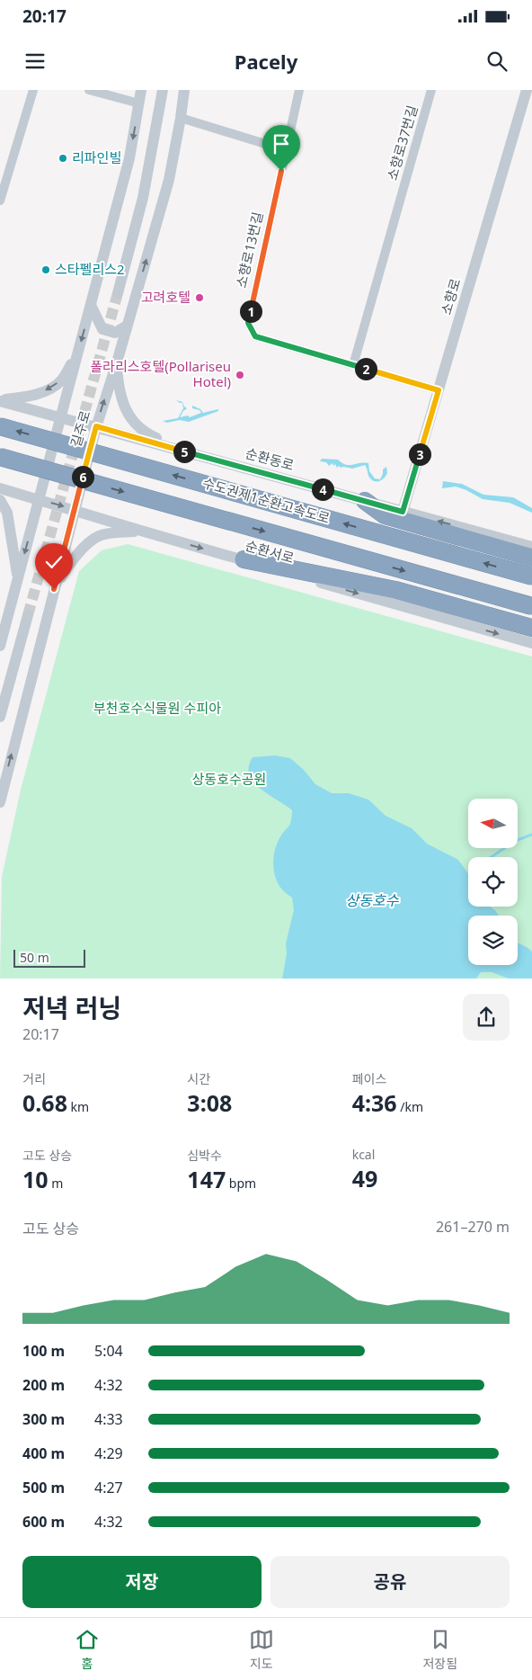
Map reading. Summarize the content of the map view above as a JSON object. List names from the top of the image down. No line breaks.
{"streets":{"highway":["수도권제1순환고속도로"],"street":["소향로37번길","소향로13번길","소향로","길주로","순환동로","순환서로"]},"crossings":[["소향로37번길","소향로13번길"],["소향로13번길","소향로"],["소향로","순환동로"],["길주로","순환동로"],["길주로","순환서로"]],"one_way":["순환서로"],"water":["상동호수"],"parks":["부천호수식물원 수피아","상동호수공원"],"places":["리파인빌","스타펠리스2","고려호텔","폴라리스호텔(Pollariseu Hotel)"],"scale_bar":"50 m","north":"left","page":{"status":"20:17","header":"Pacely","pins":["1","2","5","3","6","4"],"scale":"50 m","heading":["저녁 러닝","20:17"],"stats":[["거리","0.68 km"],["시간","3:08"],["페이스","4:36 /km"],["고도 상승","10 m"],["심박수","147 bpm"],["kcal","49"]],"chart":["고도 상승","261–270 m"],"list":[{"name":"100 m","note":"5:04"},{"name":"200 m","note":"4:32"},{"name":"300 m","note":"4:33"},{"name":"400 m","note":"4:29"},{"name":"500 m","note":"4:27"},{"name":"600 m","note":"4:32"}],"buttons":["저장","공유"],"tabs":["홈","지도","저장됨"]}}
